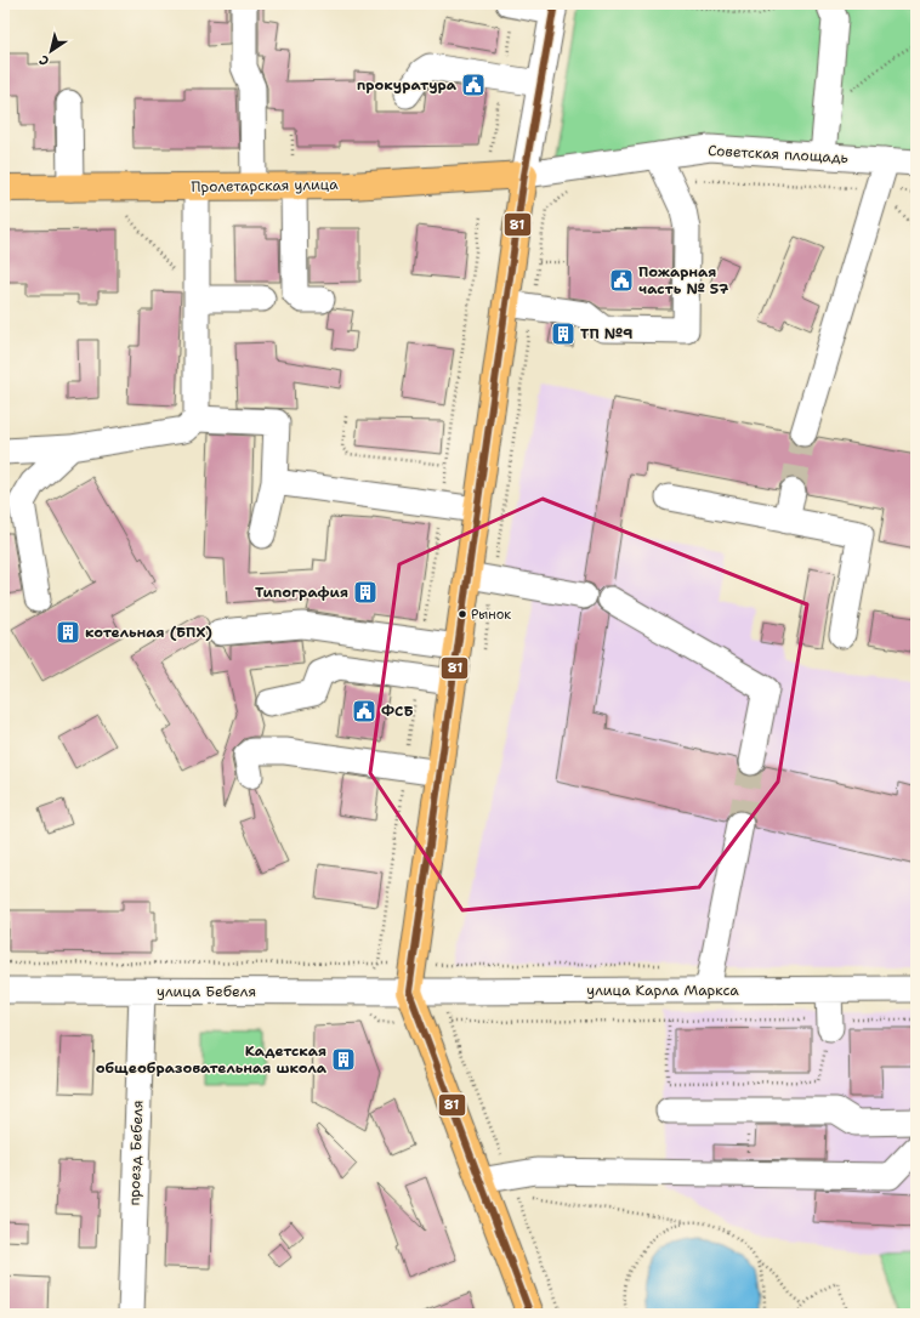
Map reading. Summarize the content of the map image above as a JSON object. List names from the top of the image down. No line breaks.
{"streets":{"main road":["Пролетарская улица"],"street":["Советская площадь","улица Карла Маркса","улица Бебеля","проезд Бебеля"]},"crossings":[["Советская площадь","Пролетарская улица"],["улица Карла Маркса","улица Бебеля"],["улица Бебеля","проезд Бебеля"]],"places":{"public building":["прокуратура","Пожарная часть № 57","ФСБ"],"building":["ТП №9","Типография","котельная (БПХ)","Кадетская общеобразовательная школа"],"other":["Рынок"]},"lines":["transit line 81"],"north":"bottom left"}
